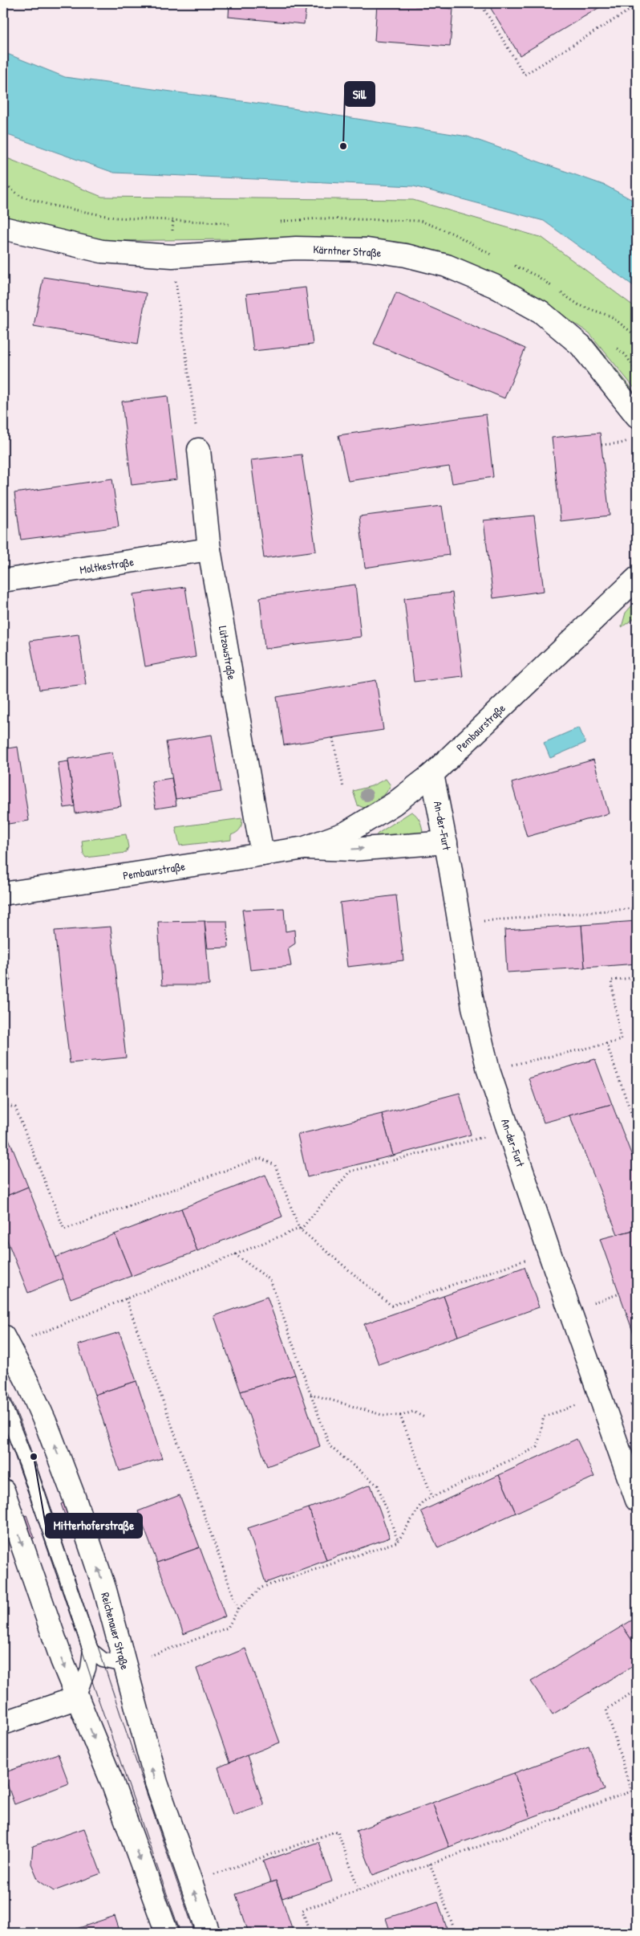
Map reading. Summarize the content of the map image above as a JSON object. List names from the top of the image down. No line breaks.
{"streets":{"street":["Kärntner Straße","Moltkestraße","Lützowstraße","Pembaurstraße","An-der-Furt","Reichenauer Straße"]},"crossings":[["Moltkestraße","Lützowstraße"],["Lützowstraße","Pembaurstraße"],["Pembaurstraße","An-der-Furt"]],"places":["Sill","Mitterhoferstraße"]}
